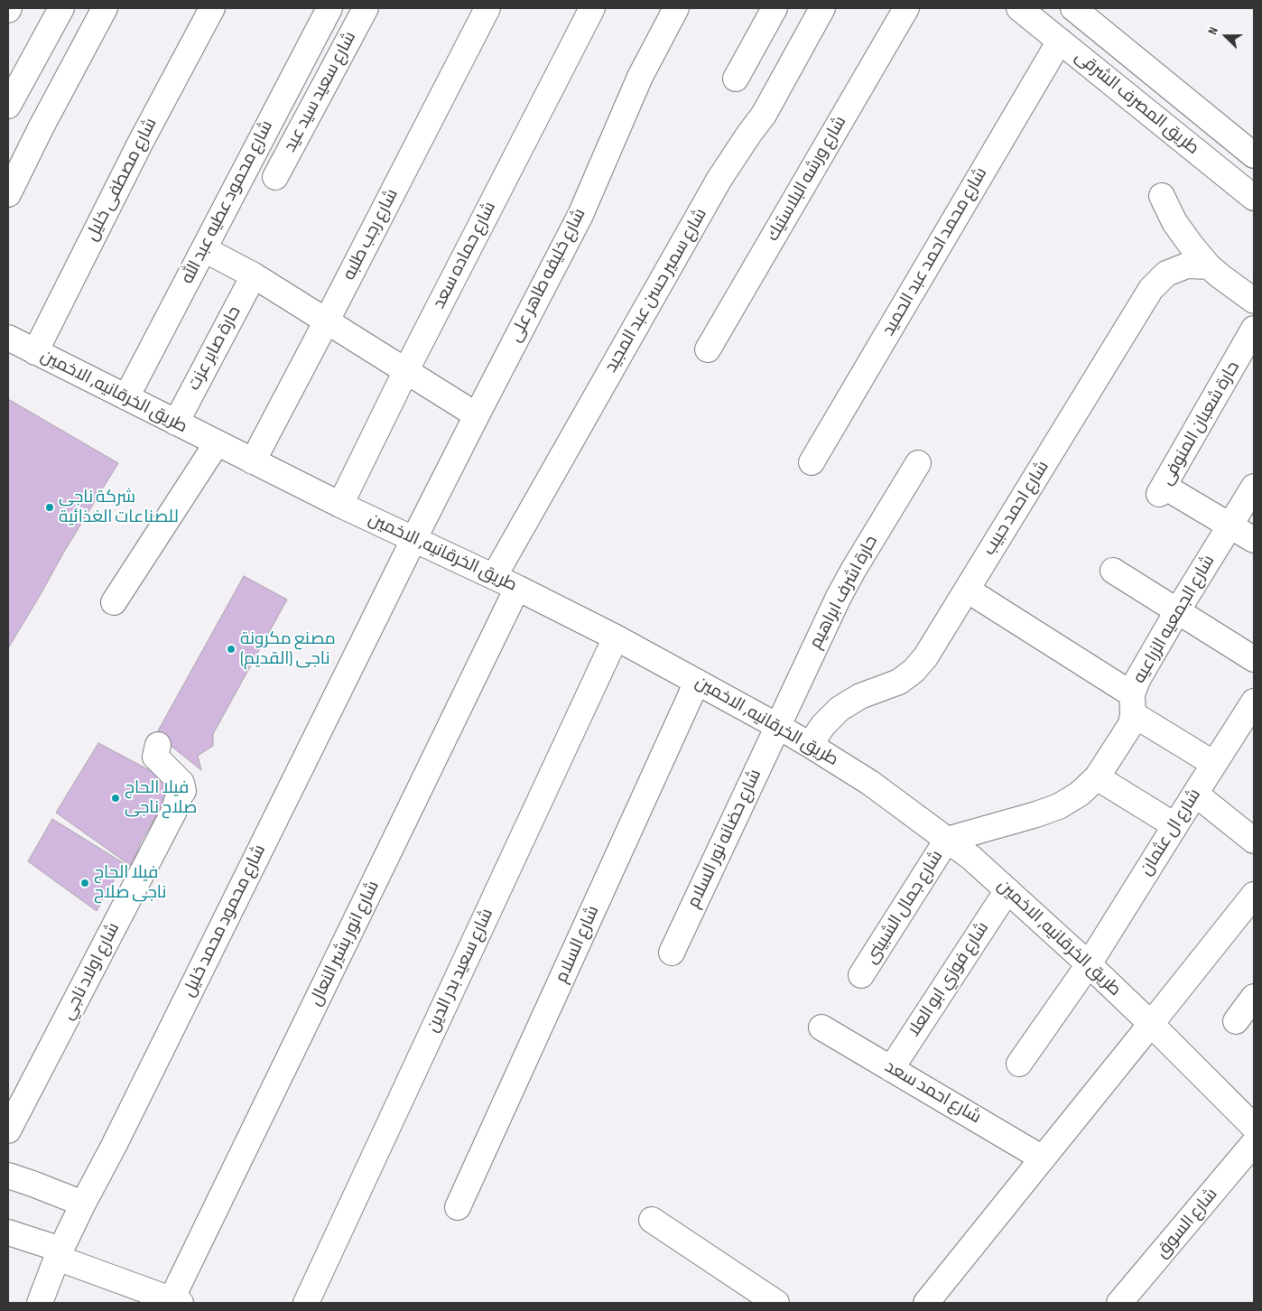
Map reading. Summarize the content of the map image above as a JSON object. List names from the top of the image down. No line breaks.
{"streets":{"street":["شارع سعيد سيد عيد","طريق المصرف الشرقى","شارع ورشه البلاستيك","شارع مصطفى خليل","شارع محمود عطيه عبد الله","شارع رجب طلبه","شارع محمد احمد عبد الحميد","شارع حماده سعد","شارع خليفه طاهر على","شارع سمير حسن عبد المجيد","حارة صابر عزت","طريق الخرقانيه, الاخمين","حارة شعبان المنوفى","شارع احمد حبيب","حارة اشرف ابراهيم","شارع الجمعيه الزراعيه","شارع ال عثمان","شارع حضانه نور السلام","شارع جمال الشبينى","شارع محمود محمد خليل","شارع انور بشير النعال","شارع السلام","شارع سعيد بدر الدين","شارع اولاد ناجي","شارع فوزي ابو العلا","شارع احمد سعد","شارع السوق"]},"crossings":[["طريق المصرف الشرقى","شارع محمد احمد عبد الحميد"],["شارع مصطفى خليل","طريق الخرقانيه, الاخمين"],["شارع محمود عطيه عبد الله","طريق الخرقانيه, الاخمين"],["شارع رجب طلبه","طريق الخرقانيه, الاخمين"],["شارع حماده سعد","طريق الخرقانيه, الاخمين"],["شارع خليفه طاهر على","طريق الخرقانيه, الاخمين"],["شارع خليفه طاهر على","شارع محمود محمد خليل"],["شارع سمير حسن عبد المجيد","طريق الخرقانيه, الاخمين"],["حارة صابر عزت","طريق الخرقانيه, الاخمين"],["طريق الخرقانيه, الاخمين","شارع احمد حبيب"],["طريق الخرقانيه, الاخمين","حارة اشرف ابراهيم"],["طريق الخرقانيه, الاخمين","شارع الجمعيه الزراعيه"],["طريق الخرقانيه, الاخمين","شارع ال عثمان"],["طريق الخرقانيه, الاخمين","شارع حضانه نور السلام"],["طريق الخرقانيه, الاخمين","شارع جمال الشبينى"],["طريق الخرقانيه, الاخمين","شارع محمود محمد خليل"],["طريق الخرقانيه, الاخمين","شارع انور بشير النعال"],["طريق الخرقانيه, الاخمين","شارع السلام"],["طريق الخرقانيه, الاخمين","شارع سعيد بدر الدين"],["طريق الخرقانيه, الاخمين","شارع فوزي ابو العلا"],["حارة شعبان المنوفى","شارع الجمعيه الزراعيه"],["حارة اشرف ابراهيم","شارع حضانه نور السلام"],["شارع الجمعيه الزراعيه","شارع جمال الشبينى"],["شارع فوزي ابو العلا","شارع احمد سعد"]],"places":["شركة ناجى للصناعات الغذائية","مصنع مكرونة ناجى (القديم)","فيلا الحاج صلاح ناجى","فيلا الحاج ناجى صلاح"],"north":"left"}
